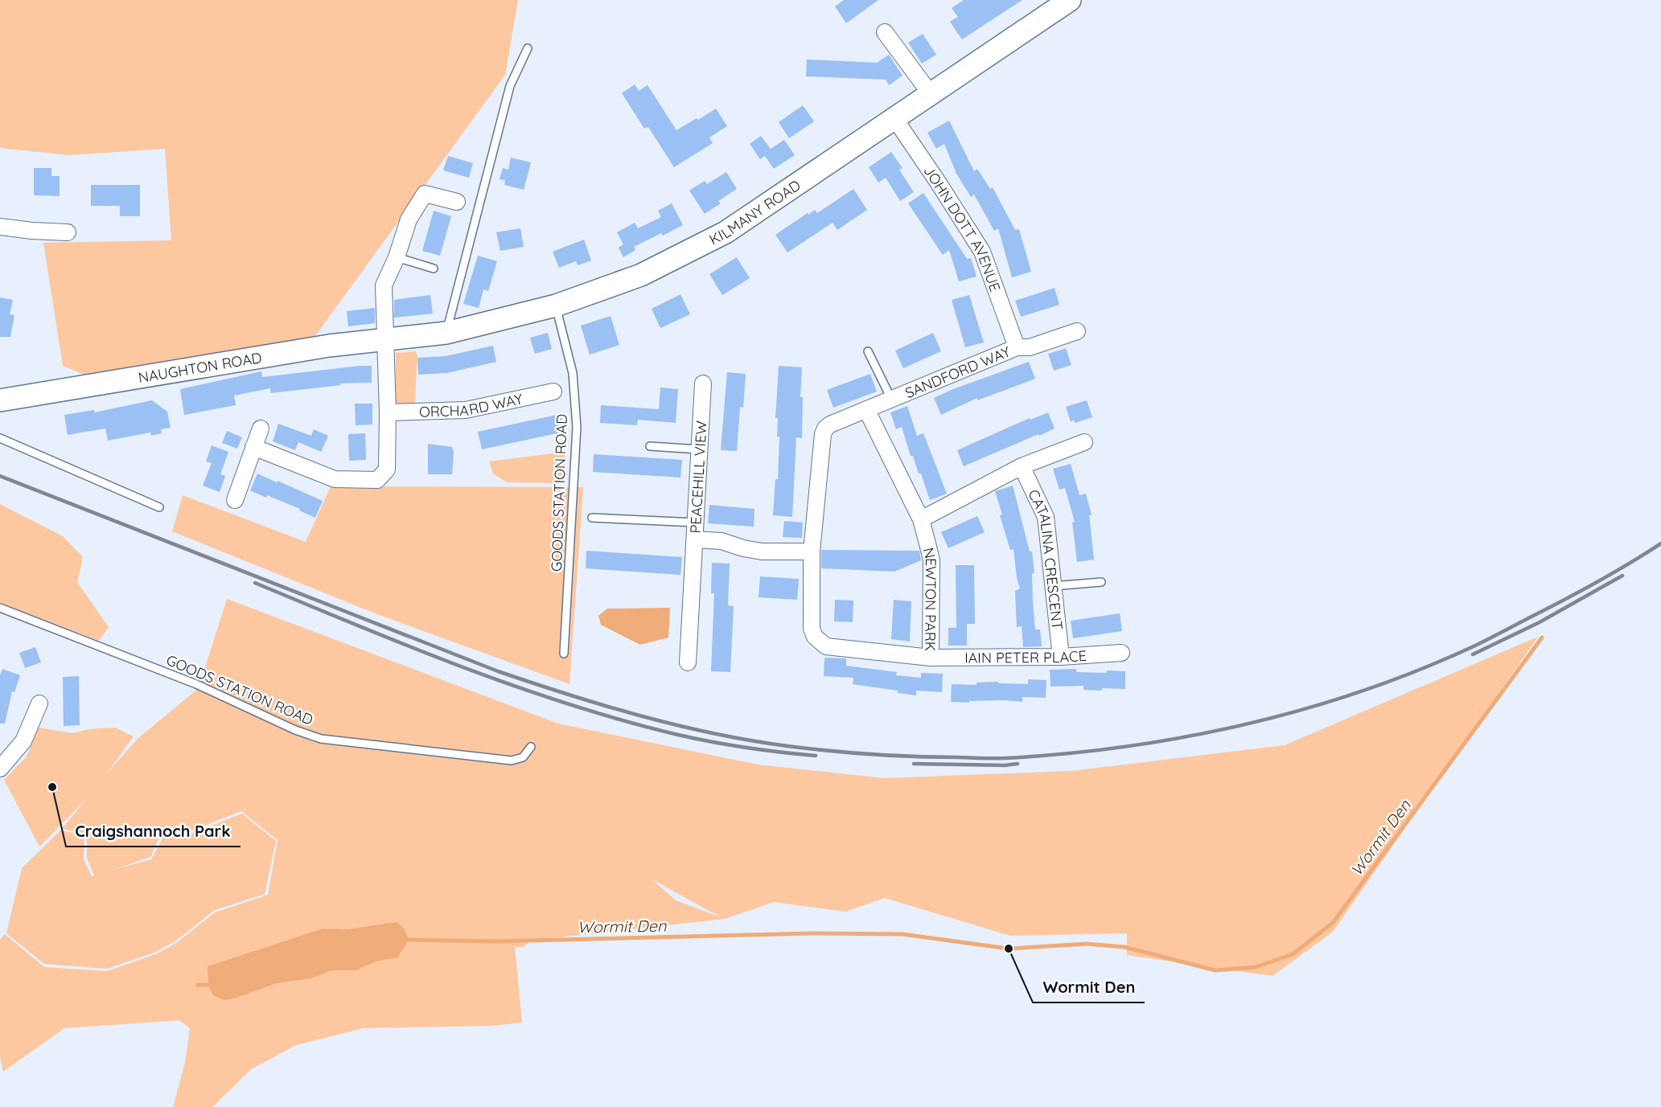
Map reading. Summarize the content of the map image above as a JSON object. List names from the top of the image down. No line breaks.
{"streets":{"main road":["KILMANY ROAD","NAUGHTON ROAD"],"street":["JOHN DOTT AVENUE","SANDFORD WAY","ORCHARD WAY","PEACEHILL VIEW","CATALINA CRESCENT","NEWTON PARK","IAIN PETER PLACE"],"lane":["GOODS STATION ROAD"]},"crossings":[["KILMANY ROAD","JOHN DOTT AVENUE"],["KILMANY ROAD","NAUGHTON ROAD"],["KILMANY ROAD","GOODS STATION ROAD"],["JOHN DOTT AVENUE","SANDFORD WAY"],["SANDFORD WAY","NEWTON PARK"],["PEACEHILL VIEW","NEWTON PARK"],["CATALINA CRESCENT","IAIN PETER PLACE"],["NEWTON PARK","IAIN PETER PLACE"]],"water":["Wormit Den"],"places":["Craigshannoch Park","Wormit Den"]}
